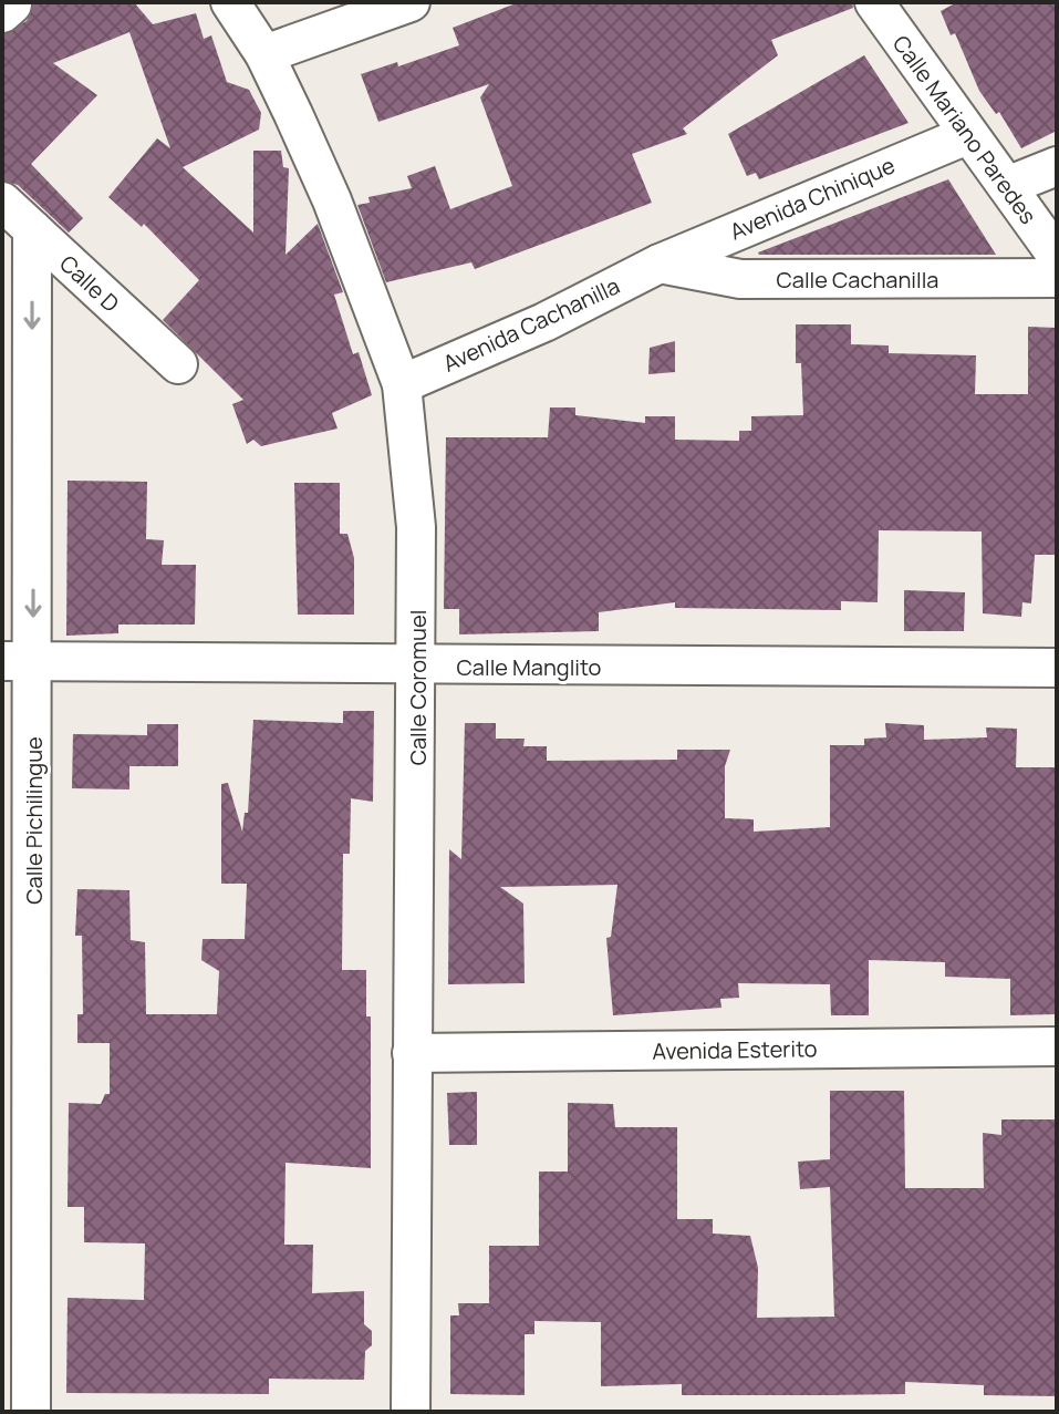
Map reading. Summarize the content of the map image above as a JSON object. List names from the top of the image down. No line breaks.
{"streets":{"street":["Calle Mariano Paredes","Avenida Chinique","Calle Cachanilla","Calle D","Avenida Cachanilla","Calle Manglito","Calle Coromuel","Calle Pichilingue","Avenida Esterito"]},"crossings":[["Calle Mariano Paredes","Avenida Chinique"],["Avenida Chinique","Calle Cachanilla"],["Avenida Chinique","Avenida Cachanilla"],["Calle Cachanilla","Avenida Cachanilla"],["Calle D","Calle Pichilingue"],["Avenida Cachanilla","Calle Coromuel"],["Calle Manglito","Calle Coromuel"],["Calle Manglito","Calle Pichilingue"],["Calle Coromuel","Avenida Esterito"]],"one_way":["Calle Pichilingue"]}
